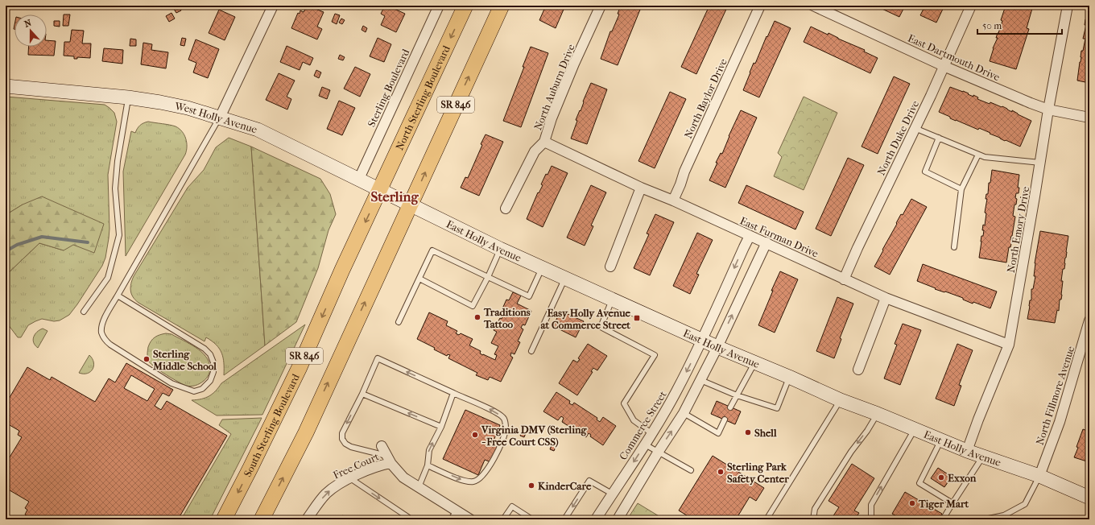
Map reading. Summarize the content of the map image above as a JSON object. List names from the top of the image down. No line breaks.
{"streets":{"main road":["North Sterling Boulevard","SR 846","South Sterling Boulevard"],"street":["East Dartmouth Drive","North Auburn Drive","Sterling Boulevard","North Baylor Drive","West Holly Avenue","North Duke Drive","North Emory Drive","East Furman Drive","East Holly Avenue","North Fillmore Avenue","Commerce Street","Free Court"]},"crossings":[["East Dartmouth Drive","North Duke Drive"],["East Dartmouth Drive","North Emory Drive"],["North Auburn Drive","East Furman Drive"],["Sterling Boulevard","West Holly Avenue"],["North Sterling Boulevard","West Holly Avenue"],["North Sterling Boulevard","South Sterling Boulevard"],["North Baylor Drive","East Furman Drive"],["SR 846","West Holly Avenue"],["SR 846","East Holly Avenue"],["West Holly Avenue","East Holly Avenue"],["West Holly Avenue","South Sterling Boulevard"],["North Duke Drive","East Furman Drive"],["North Emory Drive","East Furman Drive"],["North Emory Drive","East Holly Avenue"],["East Furman Drive","Commerce Street"],["East Holly Avenue","North Fillmore Avenue"],["East Holly Avenue","Commerce Street"]],"districts":["Sterling"],"places":{"other":["Traditions Tattoo","Sterling Middle School","Shell","Virginia DMV (Sterling - Free Court CSS)","Sterling Park Safety Center","Exxon","KinderCare","Tiger Mart"],"transit":["Easy Holly Avenue at Commerce Street"]},"scale_bar":"50 m","north":"top"}
